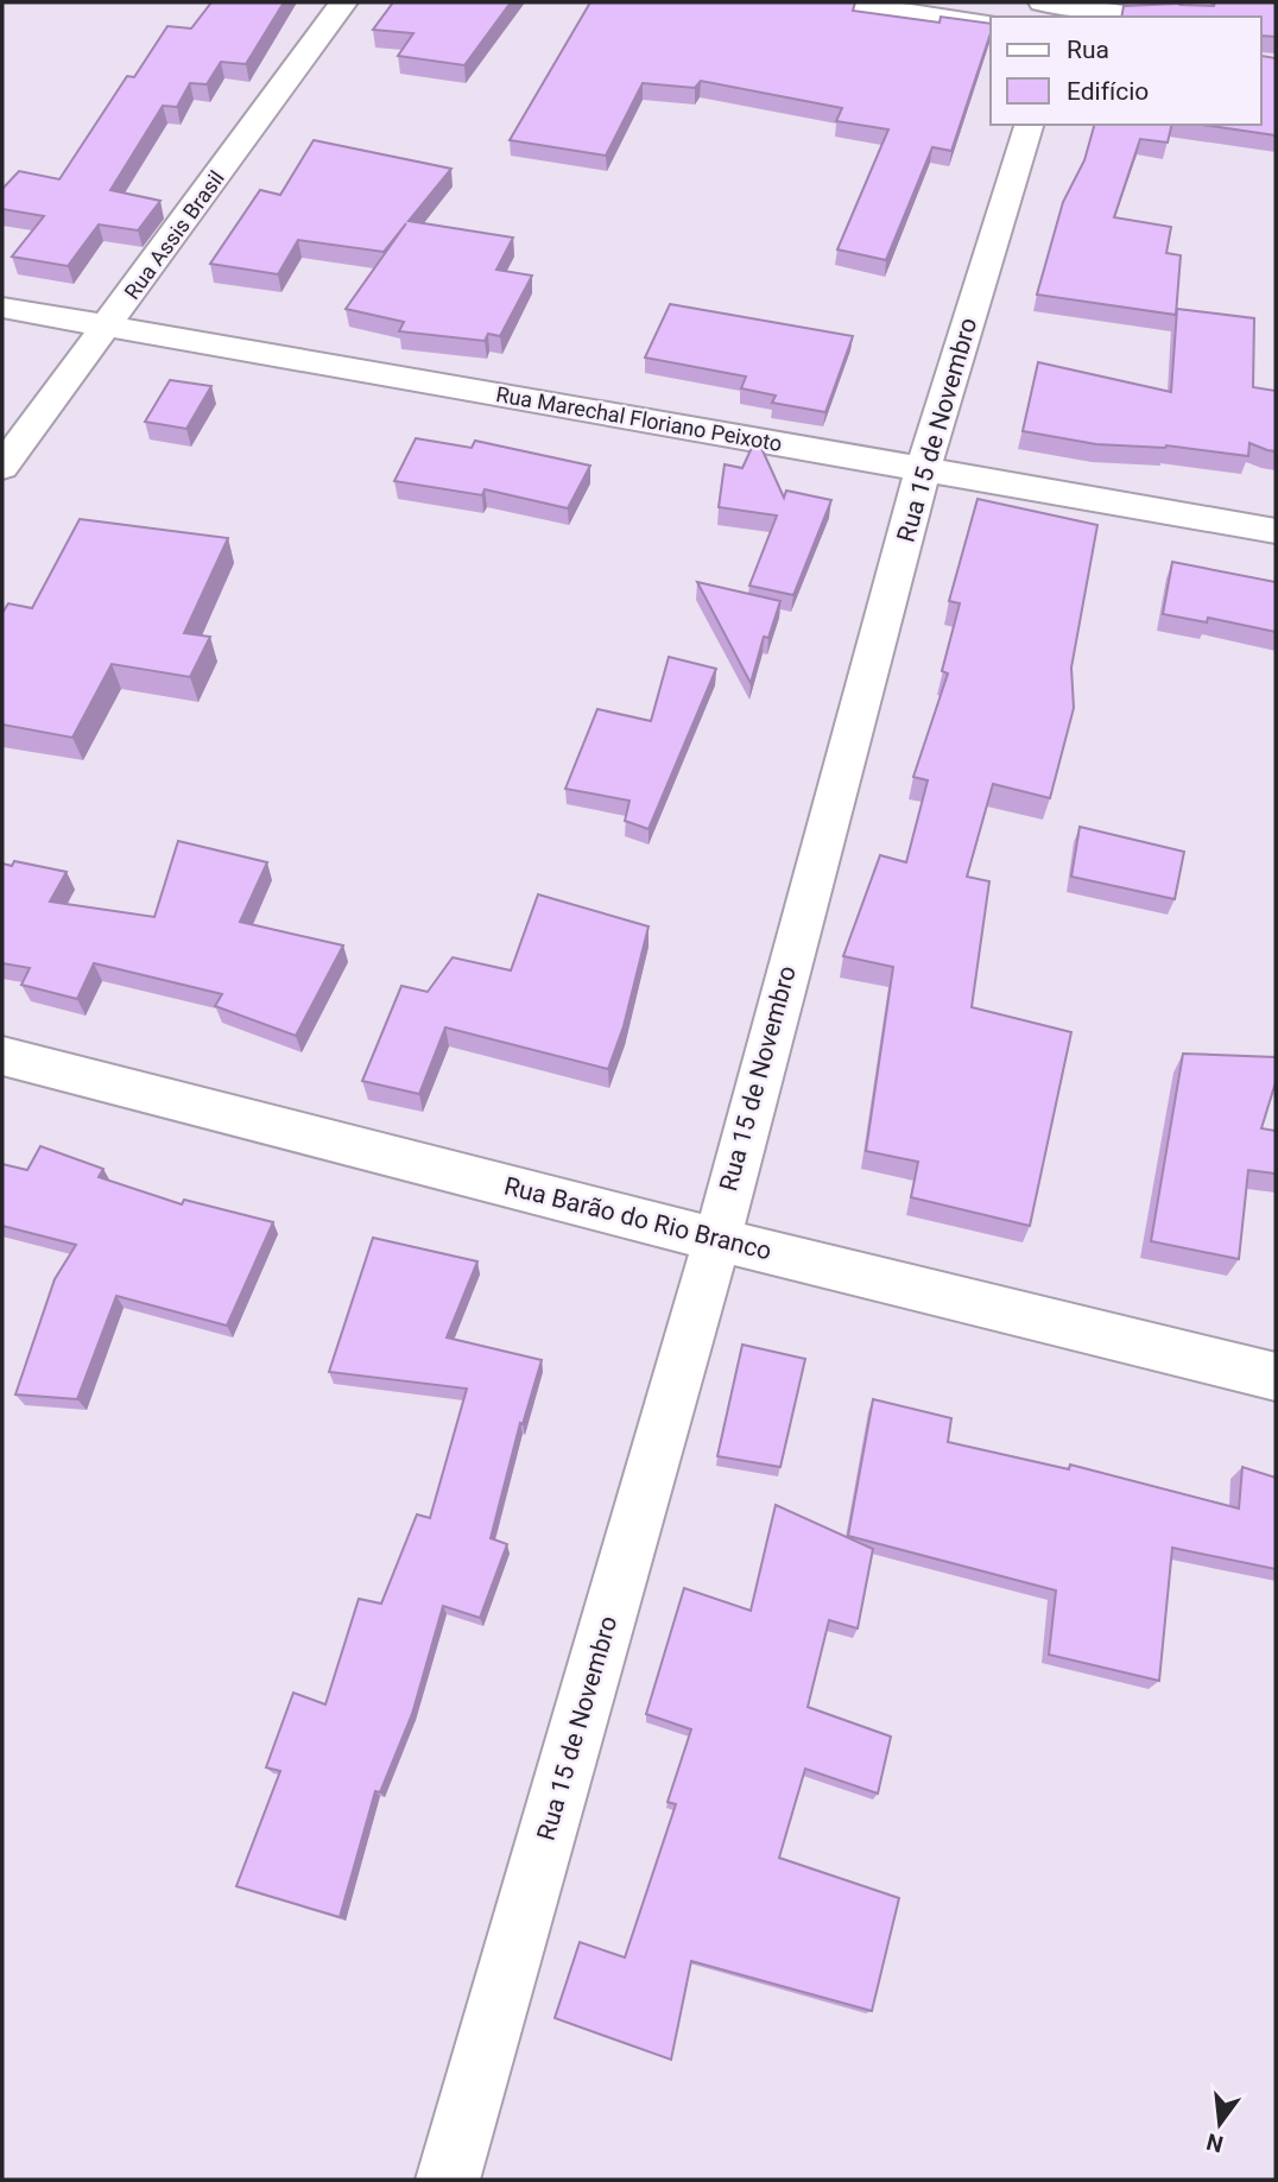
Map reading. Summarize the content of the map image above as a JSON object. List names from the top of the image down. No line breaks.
{"streets":{"street":["Rua Assis Brasil","Rua Marechal Floriano Peixoto","Rua 15 de Novembro","Rua Barão do Rio Branco"]},"crossings":[["Rua Assis Brasil","Rua Marechal Floriano Peixoto"],["Rua Marechal Floriano Peixoto","Rua 15 de Novembro"],["Rua 15 de Novembro","Rua Barão do Rio Branco"]],"legend":["Rua","Edifício"],"north":"bottom"}
